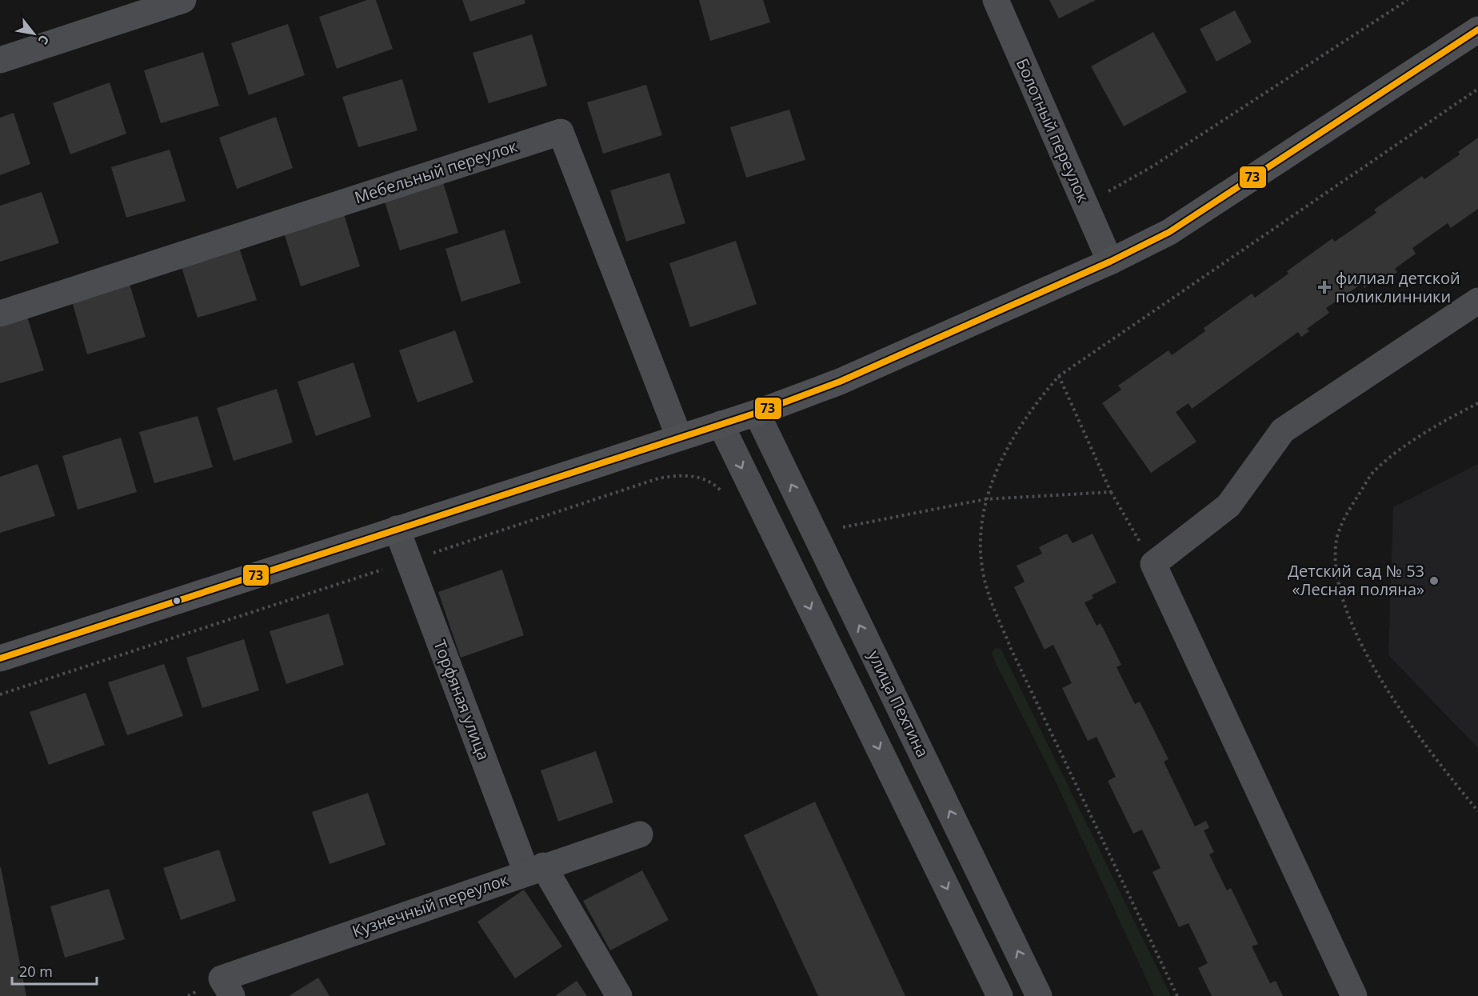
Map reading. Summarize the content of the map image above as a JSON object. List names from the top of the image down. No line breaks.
{"streets":{"street":["Болотный переулок","Мебельный переулок","Торфяная улица","улица Пехтина","Кузнечный переулок"]},"crossings":[["Торфяная улица","Кузнечный переулок"]],"places":{"health":["филиал детской поликлинники"],"other":["Детский сад № 53 «Лесная поляна»"]},"lines":["transit line 73"],"scale_bar":"20 m","north":"bottom right"}
